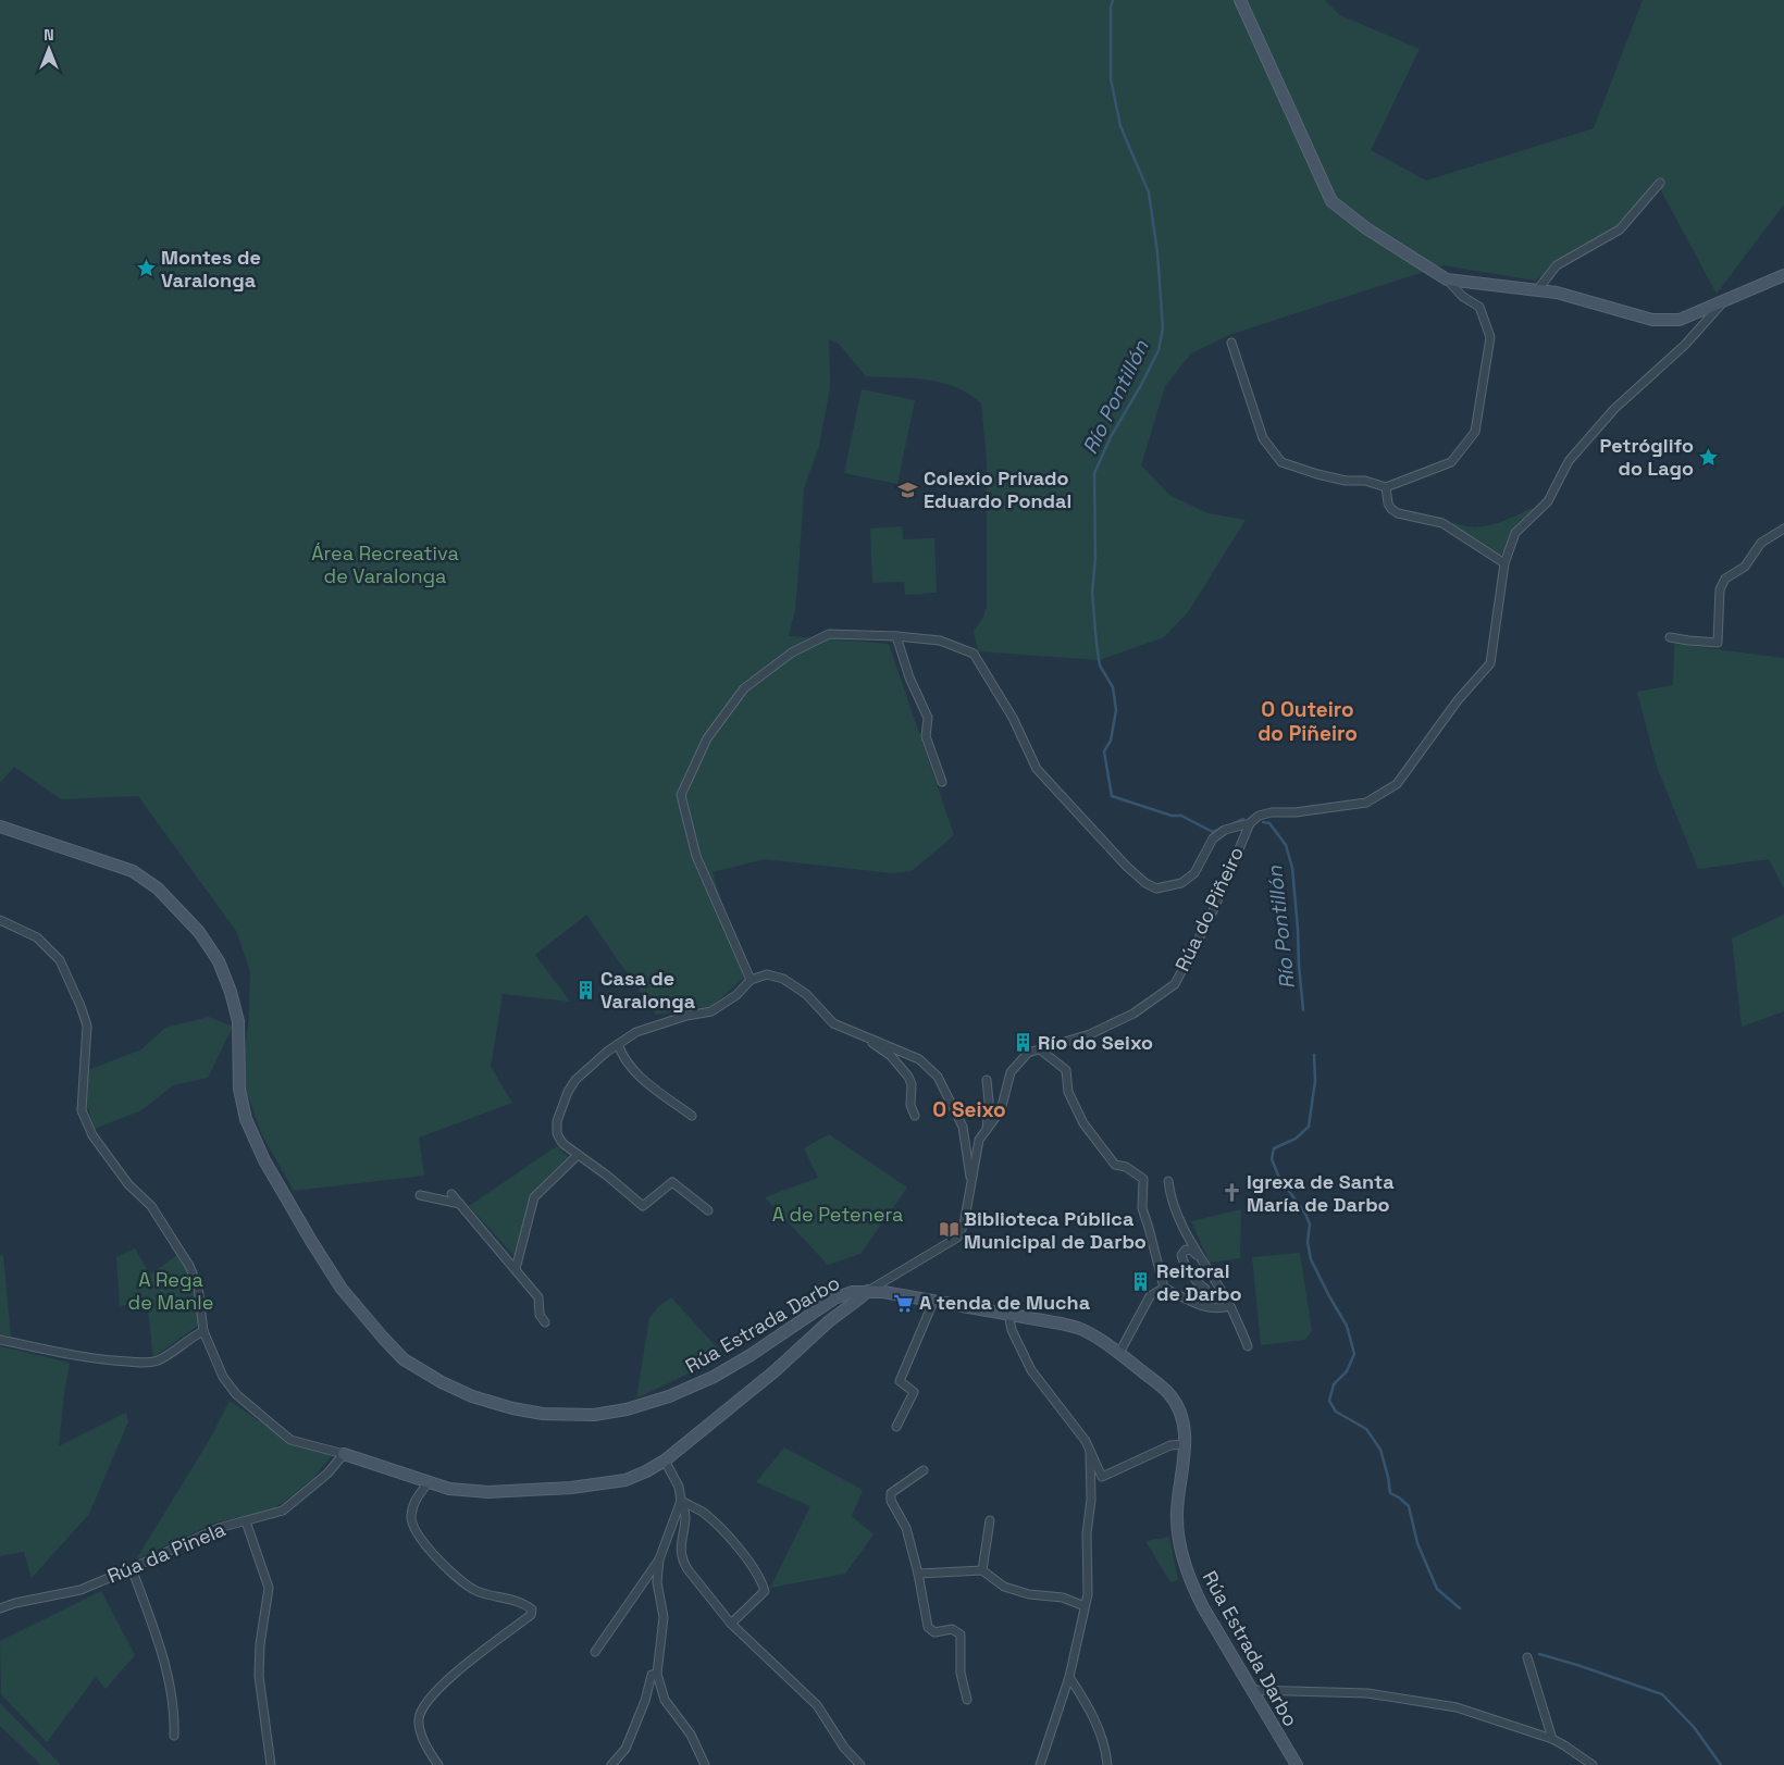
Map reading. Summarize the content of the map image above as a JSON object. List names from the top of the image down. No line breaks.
{"streets":{"main road":["Rúa Estrada Darbo"],"street":["Rúa do Piñeiro","Rúa da Pinela"]},"crossings":[["Rúa do Piñeiro","Rúa Estrada Darbo"]],"districts":["O Outeiro do Piñeiro","O Seixo"],"water":["Río Pontillón"],"parks":["Área Recreativa de Varalonga","A de Petenera","A Rega de Manle"],"places":{"place":["Montes de Varalonga","Petróglifo do Lago"],"school or university":["Colexio Privado Eduardo Pondal"],"building":["Casa de Varalonga","Río do Seixo","Reitoral de Darbo"],"church":["Igrexa de Santa María de Darbo"],"library":["Biblioteca Pública Municipal de Darbo"],"supermarket":["A tenda de Mucha"]},"north":"top"}
